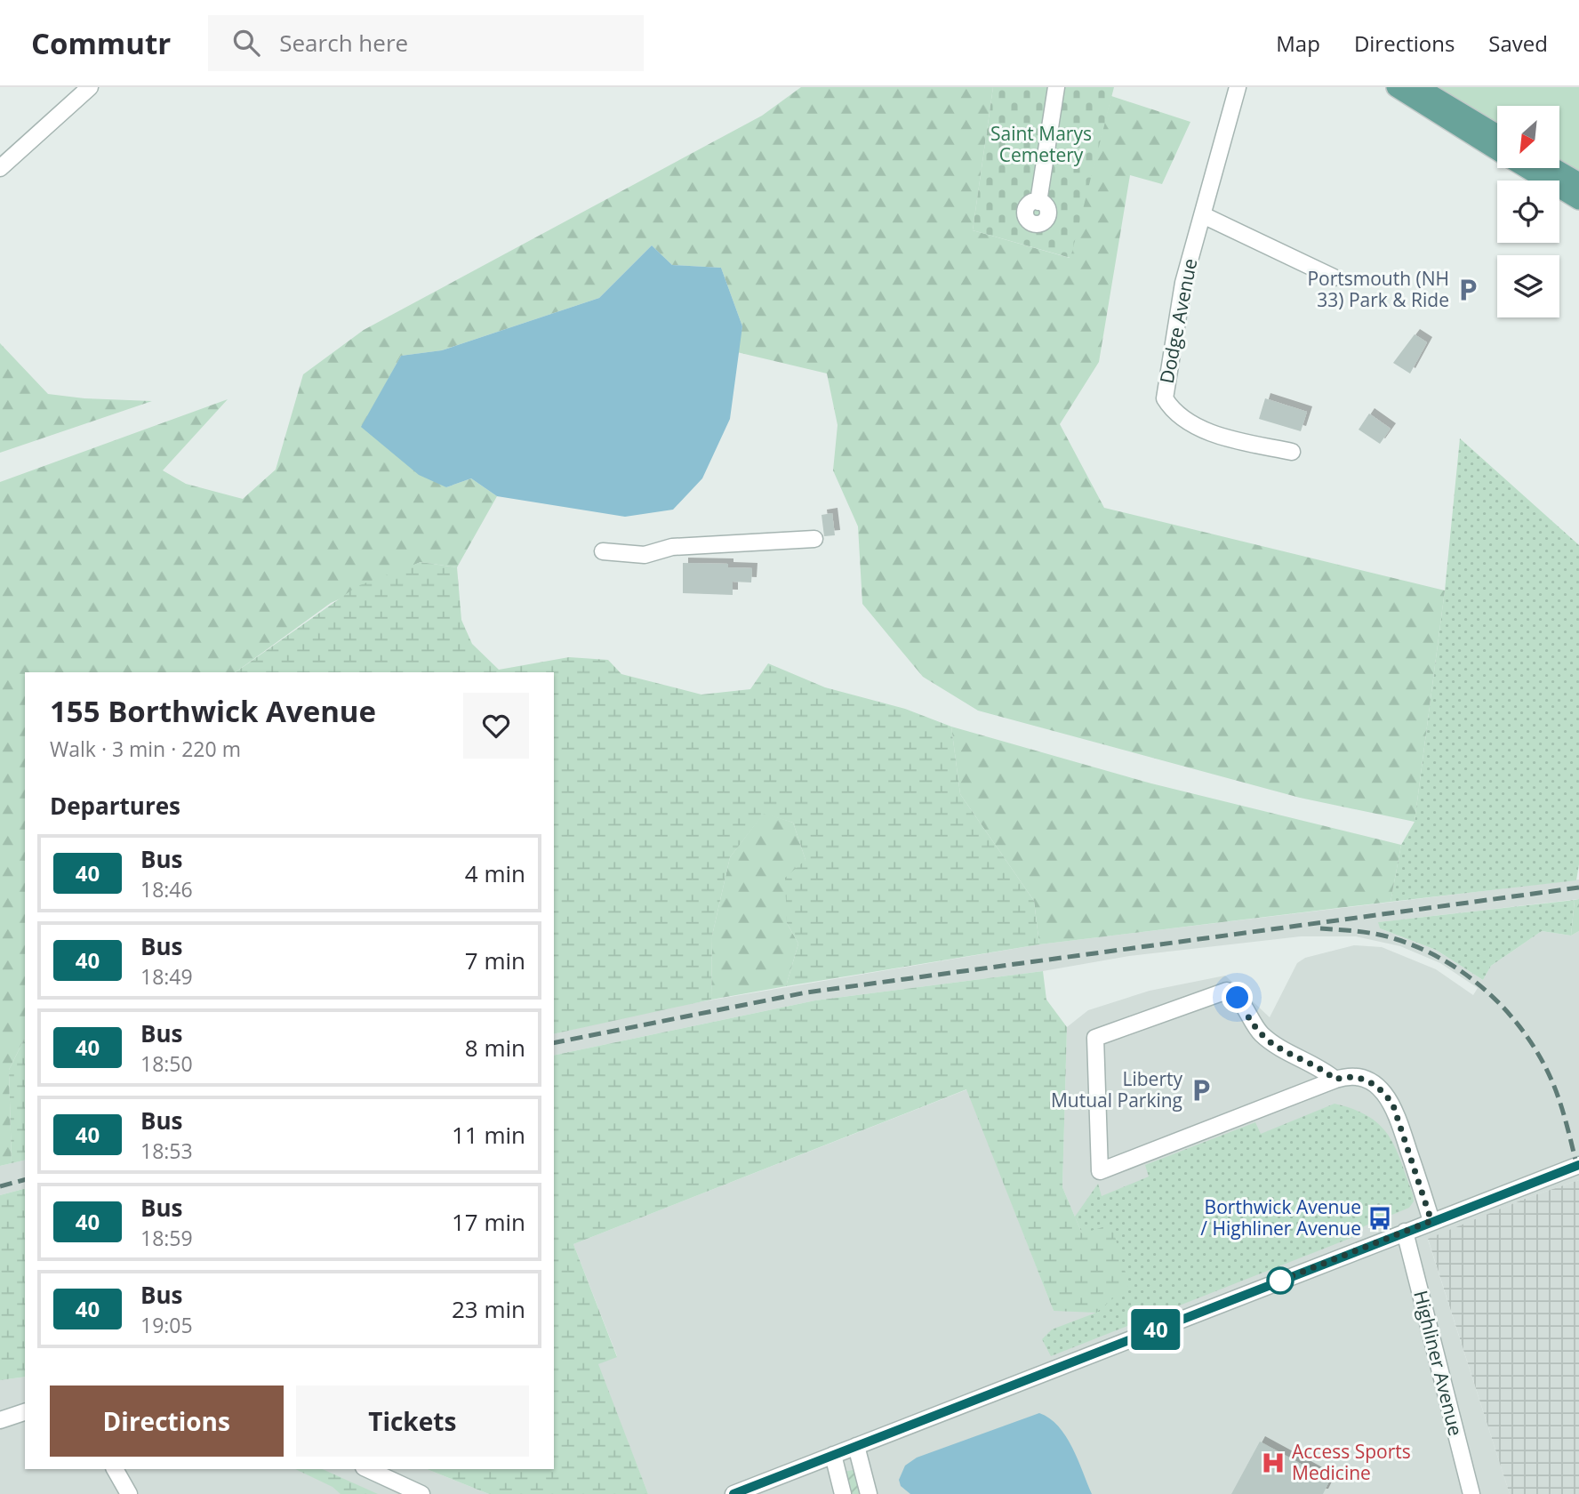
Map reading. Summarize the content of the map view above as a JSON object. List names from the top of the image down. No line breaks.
{"streets":{"street":["Dodge Avenue","Highliner Avenue"]},"parks":["Saint Marys Cemetery"],"places":{"parking":["Portsmouth (NH 33) Park & Ride","Liberty Mutual Parking"],"bus stop":["Borthwick Avenue / Highliner Avenue"],"hospital":["Access Sports Medicine"]},"lines":["bus line 40"],"north":"bottom left","page":{"header":"Commutr","search":"Search here","nav":["Map","Directions","Saved"],"on_map":"40","heading":[["155 Borthwick Avenue","Walk · 3 min · 220 m"],"Departures"],"list":[{"mark":"40","name":"Bus","note":"18:46","value":"4 min"},{"mark":"40","name":"Bus","note":"18:49","value":"7 min"},{"mark":"40","name":"Bus","note":"18:50","value":"8 min"},{"mark":"40","name":"Bus","note":"18:53","value":"11 min"},{"mark":"40","name":"Bus","note":"18:59","value":"17 min"},{"mark":"40","name":"Bus","note":"19:05","value":"23 min"}],"buttons":["Directions","Tickets"]}}
